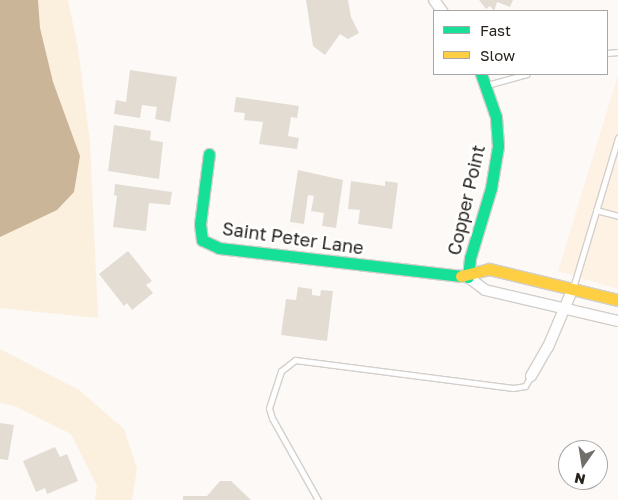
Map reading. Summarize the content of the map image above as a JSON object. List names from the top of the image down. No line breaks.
{"streets":{"street":["Copper Point","Saint Peter Lane"]},"crossings":[["Copper Point","Saint Peter Lane"]],"legend":["Fast","Slow"],"north":"bottom"}
